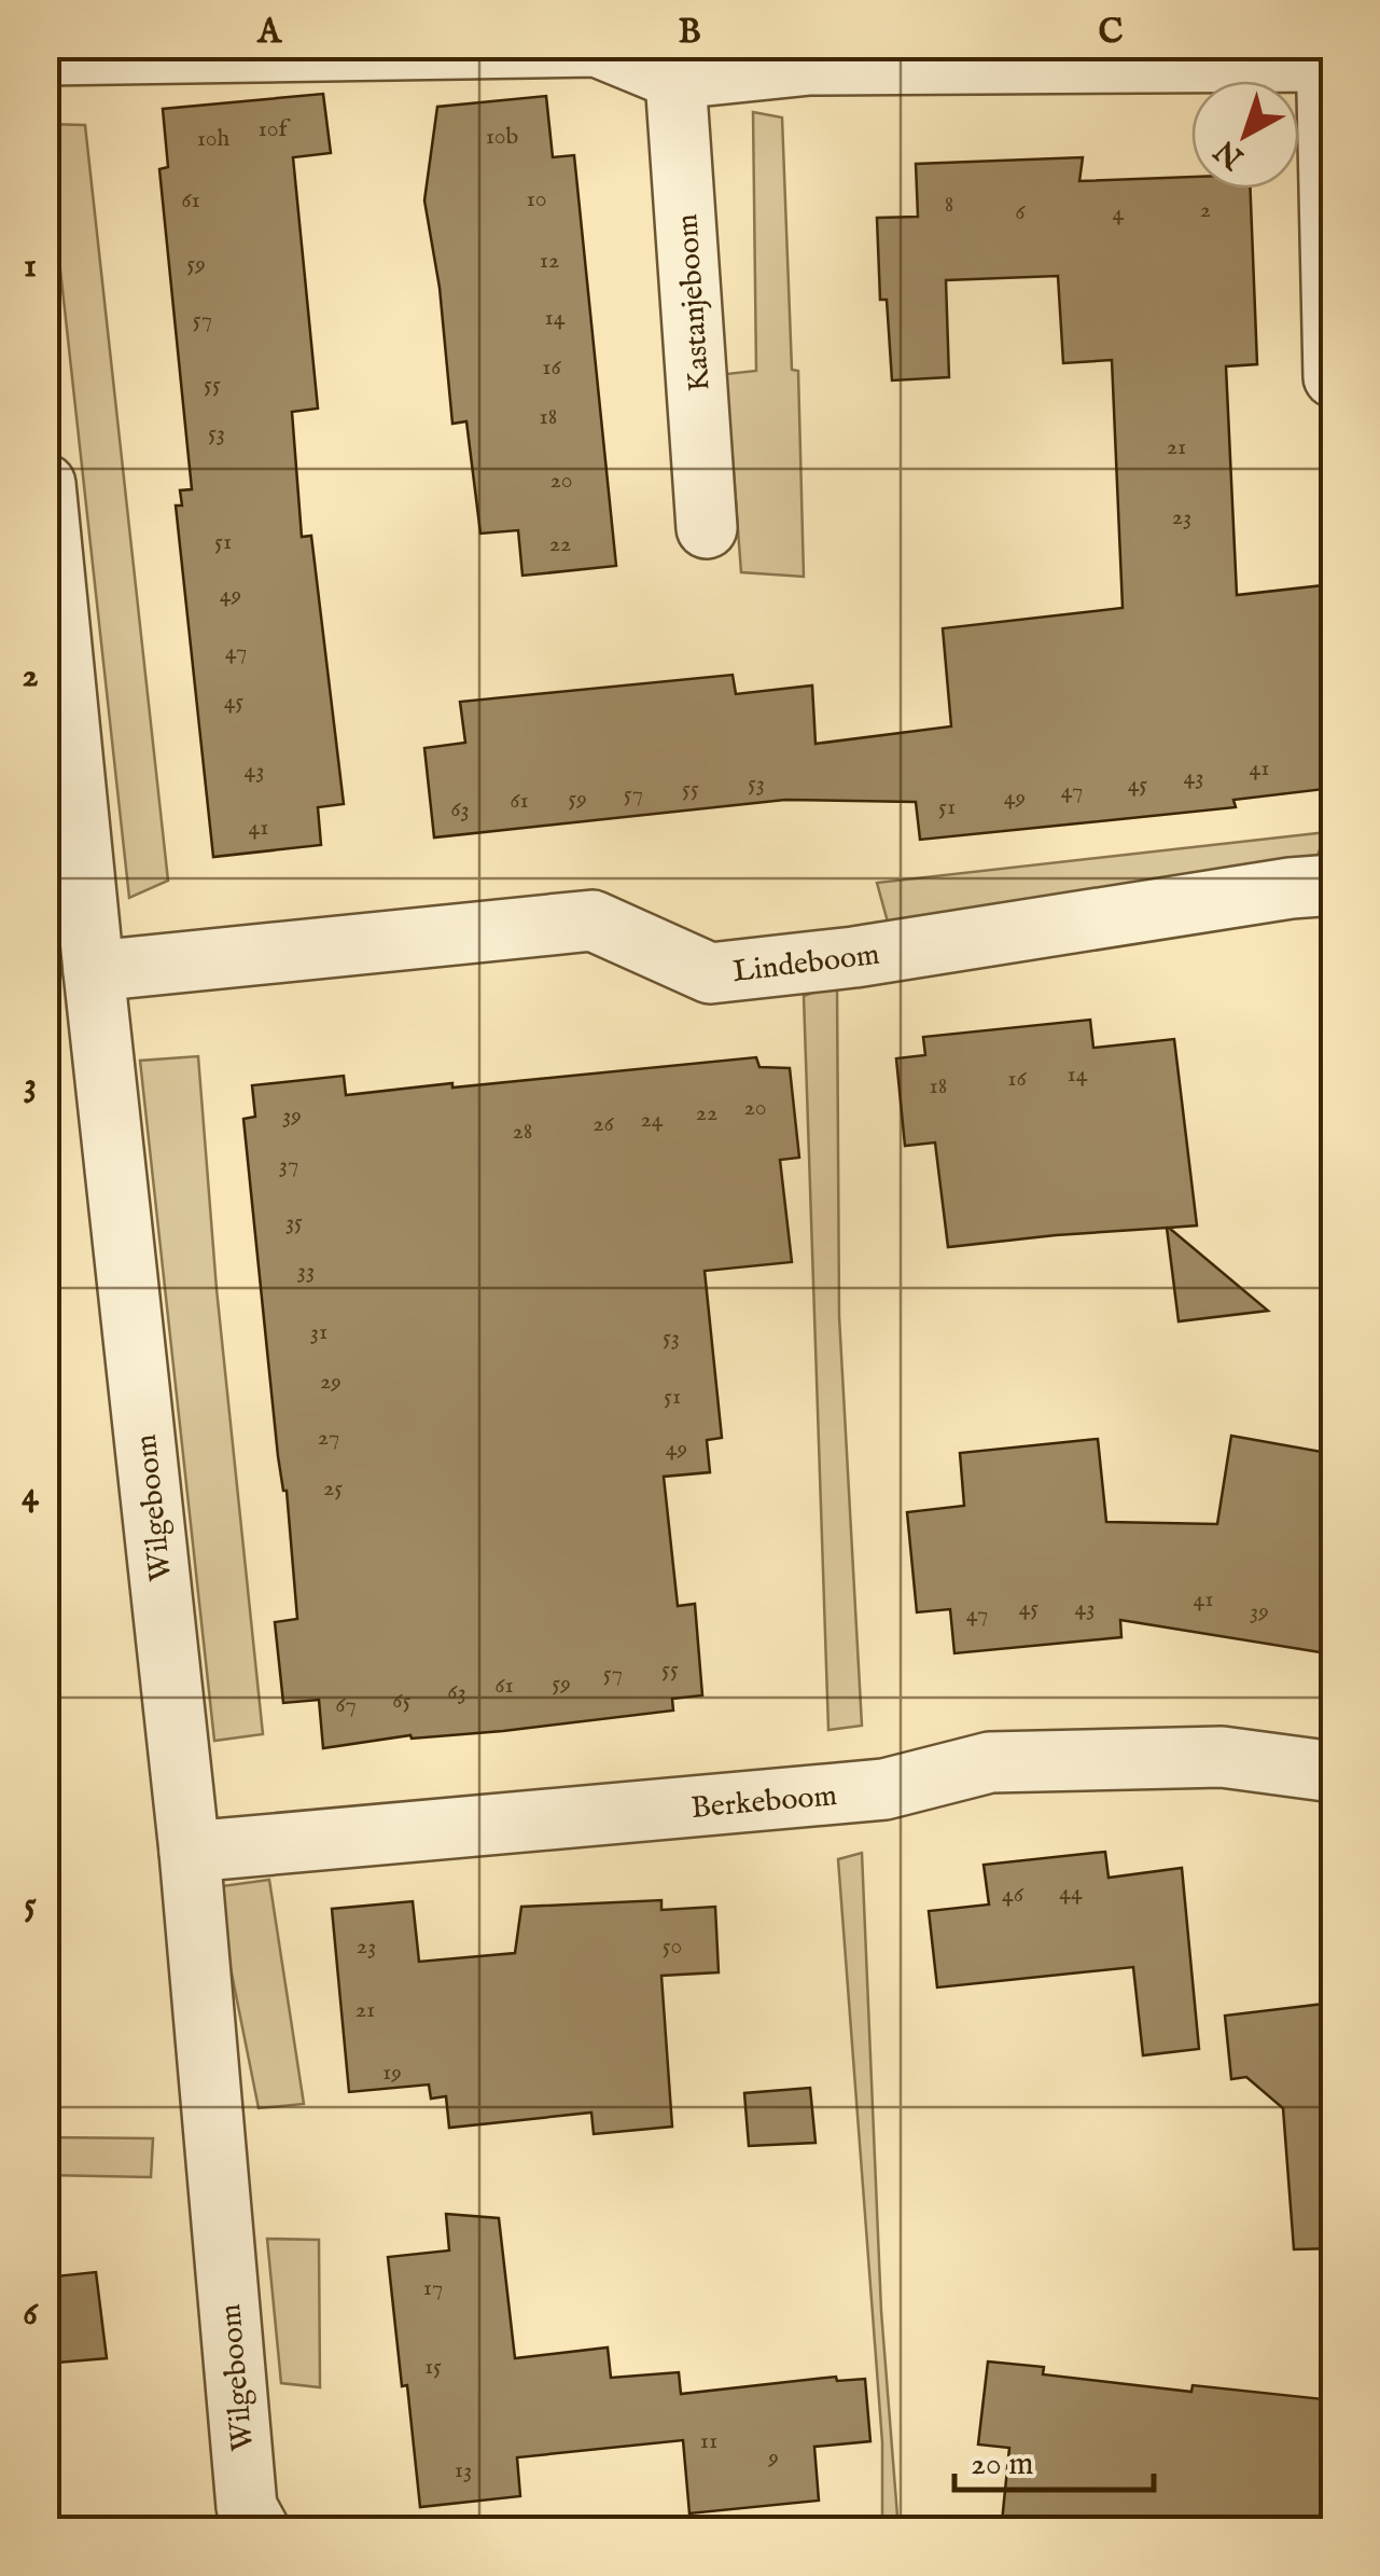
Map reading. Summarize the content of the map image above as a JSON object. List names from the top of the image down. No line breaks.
{"streets":{"street":["Kastanjeboom","Lindeboom","Wilgeboom","Berkeboom"]},"crossings":[["Lindeboom","Wilgeboom"],["Wilgeboom","Berkeboom"]],"house_numbers":["10f","10b","10h","10","61","8","2","6","4","12","59","14","57","16","55","18","53","21","20","23","51","22","49","47","45","41","43","43","53","45","55","47","57","49","59","61","51","63","41","14","16","18","20","22","39","24","26","28","37","35","33","31","53","29","51","27","49","25","41","45","43","39","47","55","57","59","61","63","65","67","44","46","23","50","21","19","17","15","11","9","13"],"scale_bar":"20 m","north":"bottom left","grid":{"columns":["A","B","C"],"rows":["1","2","3","4","5","6"]}}
